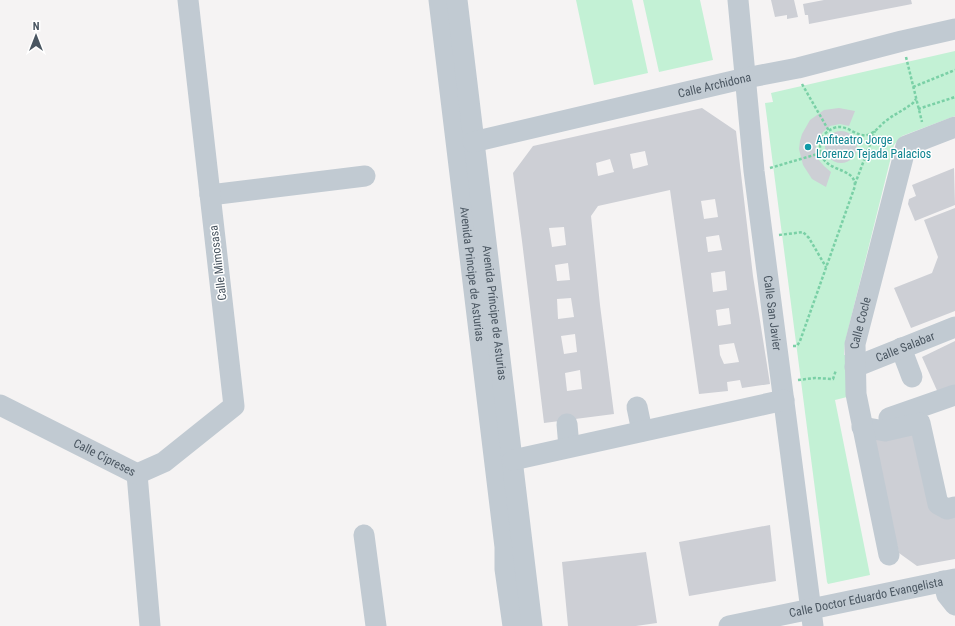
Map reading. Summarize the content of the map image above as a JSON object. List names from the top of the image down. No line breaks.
{"streets":{"street":["Calle Archidona","Calle Mimosasa","Avenida Principe de Asturias","Avenida Príncipe de Asturias","Calle San Javier","Calle Cocle","Calle Salabar","Calle Cipreses","Calle Doctor Eduardo Evangelista"]},"crossings":[["Calle Archidona","Avenida Príncipe de Asturias"],["Calle Archidona","Calle San Javier"],["Calle Mimosasa","Calle Cipreses"],["Calle San Javier","Calle Doctor Eduardo Evangelista"],["Calle Cocle","Calle Salabar"]],"places":["Anfiteatro Jorge Lorenzo Tejada Palacios"],"north":"top"}
